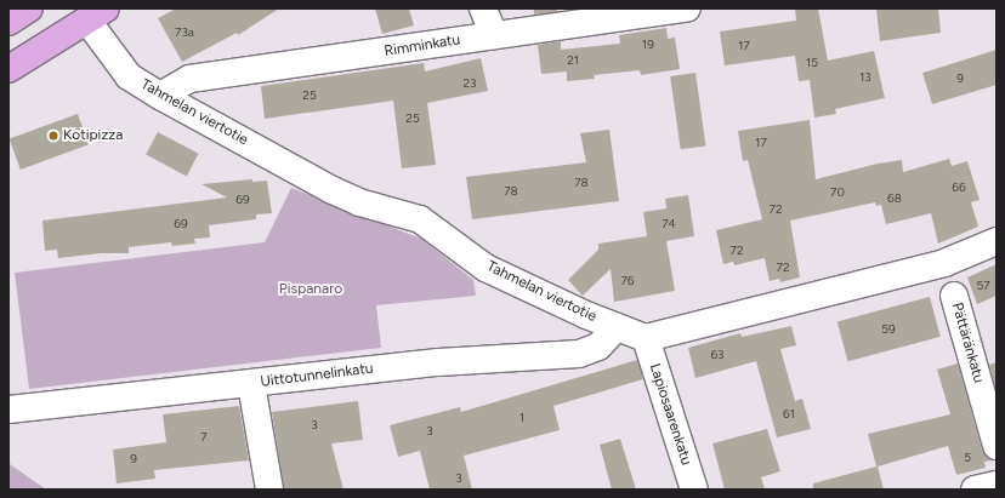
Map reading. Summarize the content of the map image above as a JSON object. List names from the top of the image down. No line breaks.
{"streets":{"street":["Rimminkatu","Tahmelan viertotie","Pättäränkatu","Uittotunnelinkatu","Lapiosaarenkatu"]},"crossings":[["Rimminkatu","Tahmelan viertotie"],["Tahmelan viertotie","Uittotunnelinkatu"],["Tahmelan viertotie","Lapiosaarenkatu"]],"parks":["Pispanaro"],"places":["Kotipizza"],"house_numbers":["73a","19","17","21","15","13","9","23","25","25","17","78","66","78","70","68","69","72","69","74","72","72","76","57","59","63","61","1","3","3","7","5","9","3"]}
